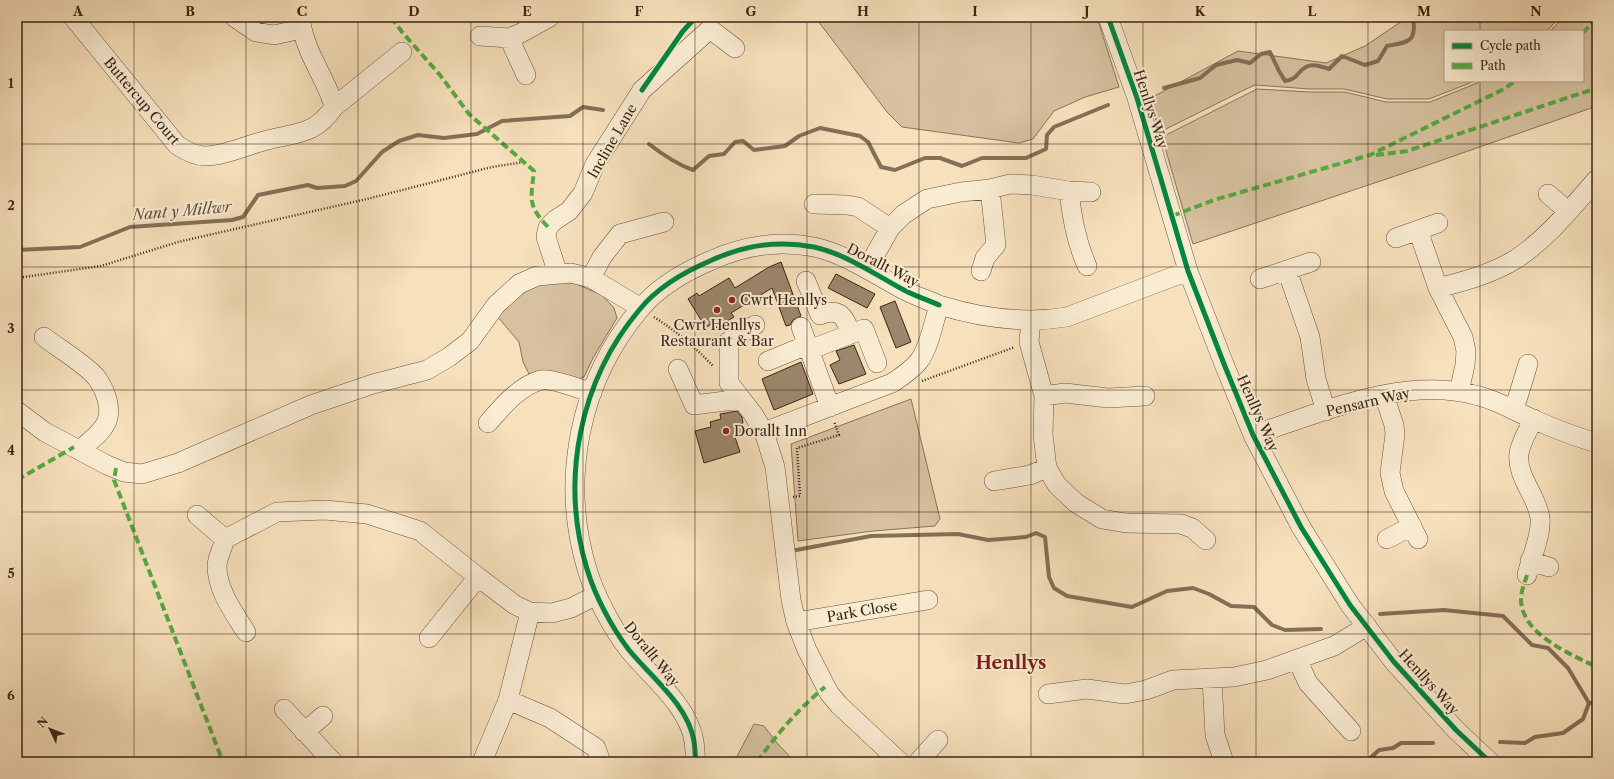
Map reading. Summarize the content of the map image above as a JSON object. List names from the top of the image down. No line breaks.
{"streets":{"street":["Buttercup Court","Henllys Way","Incline Lane","Dorallt Way","Pensarn Way","Park Close"]},"crossings":[["Henllys Way","Dorallt Way"],["Henllys Way","Pensarn Way"]],"districts":["Henllys"],"water":["Nant y Millwr"],"places":["Cwrt Henllys","Cwrt Henllys Restaurant & Bar","Dorallt Inn"],"legend":["Cycle path","Path"],"north":"top left","grid":{"columns":["A","B","C","D","E","F","G","H","I","J","K","L","M","N"],"rows":["1","2","3","4","5","6"]}}
